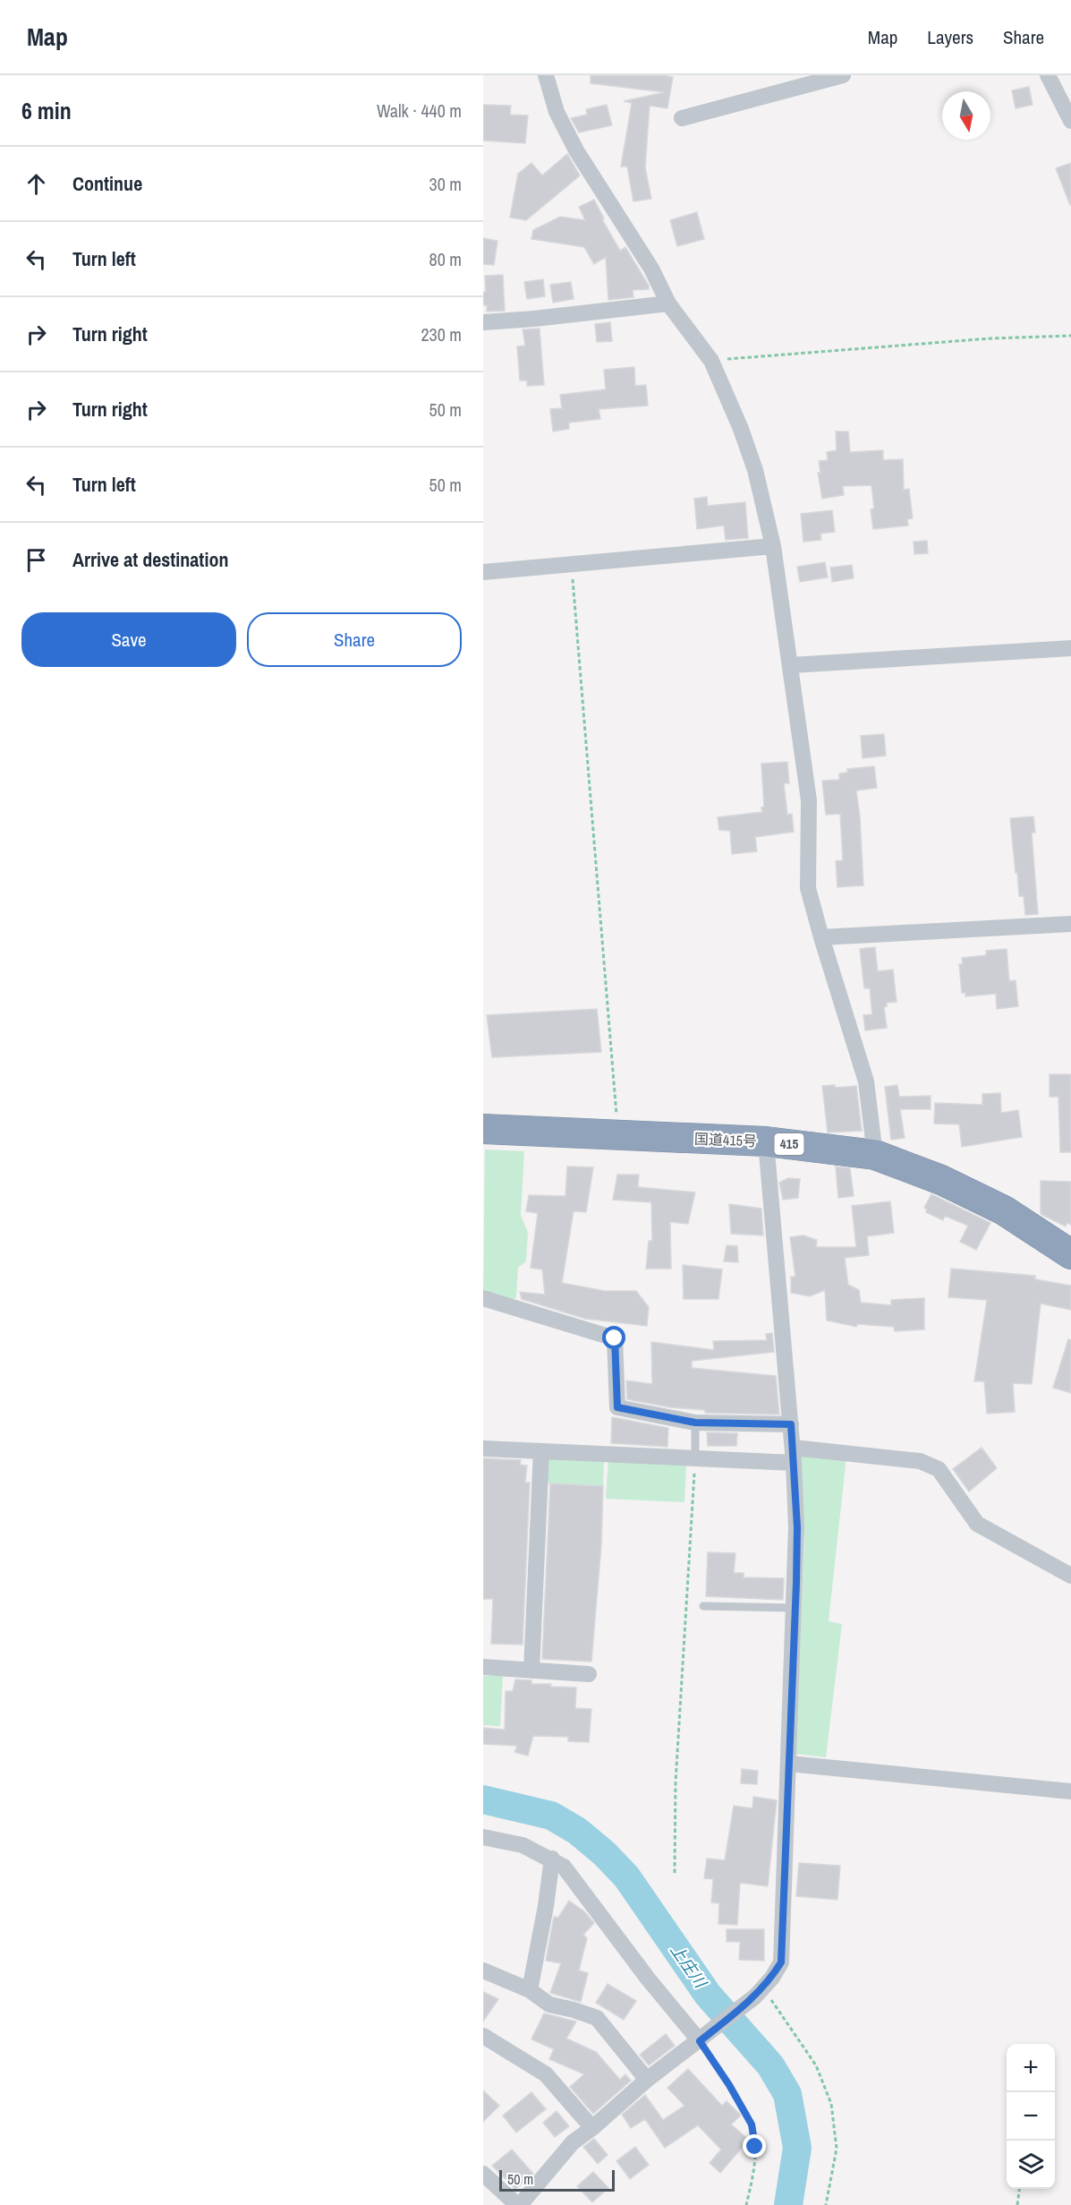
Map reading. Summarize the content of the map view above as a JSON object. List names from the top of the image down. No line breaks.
{"streets":{"highway":["国道415号","415"]},"water":["上庄川"],"scale_bar":"50 m","north":"bottom","page":{"header":"Map","nav":["Map","Layers","Share"],"heading":["6 min","Walk · 440 m"],"list":[["Continue","30 m"],["Turn left","80 m"],["Turn right","230 m"],["Turn right","50 m"],["Turn left","50 m"],"Arrive at destination"],"buttons":["Save","Share"],"map_buttons":["+","−"],"scale":"50 m"}}
